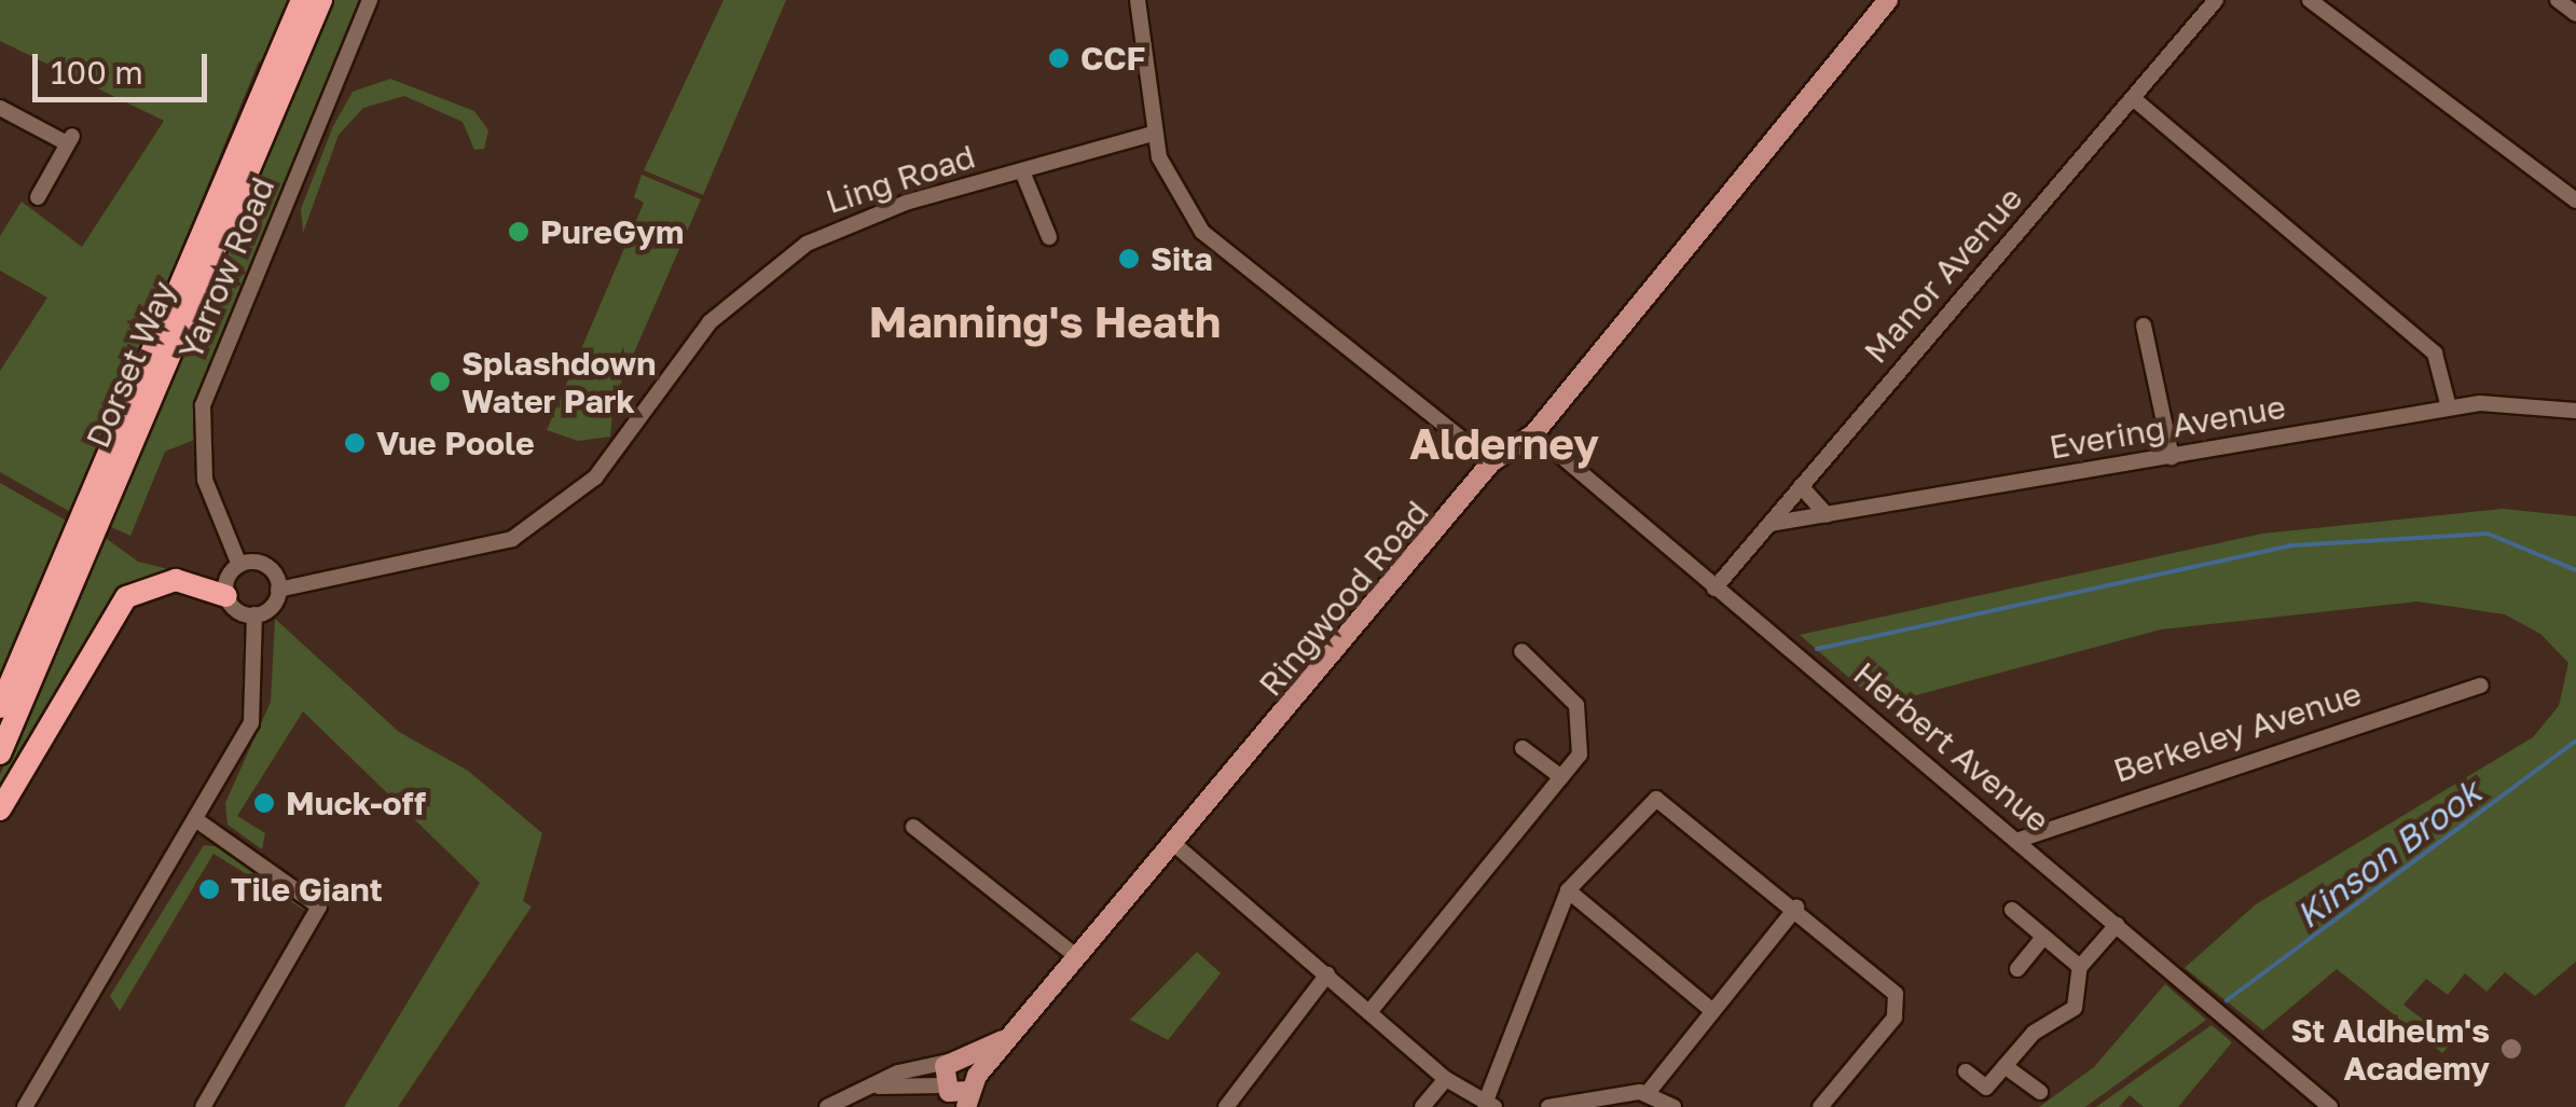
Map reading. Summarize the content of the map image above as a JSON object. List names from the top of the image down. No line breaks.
{"streets":{"highway":["Dorset Way"],"main road":["Ringwood Road"],"street":["Ling Road","Yarrow Road","Manor Avenue","Evering Avenue","Berkeley Avenue","Herbert Avenue"]},"crossings":[["Manor Avenue","Evering Avenue"],["Manor Avenue","Herbert Avenue"],["Ringwood Road","Herbert Avenue"],["Berkeley Avenue","Herbert Avenue"]],"districts":["Manning's Heath","Alderney"],"water":["Kinson Brook"],"places":["CCF","PureGym","Sita","Splashdown Water Park","Vue Poole","Muck-off","Tile Giant","St Aldhelm's Academy"],"scale_bar":"100 m"}
